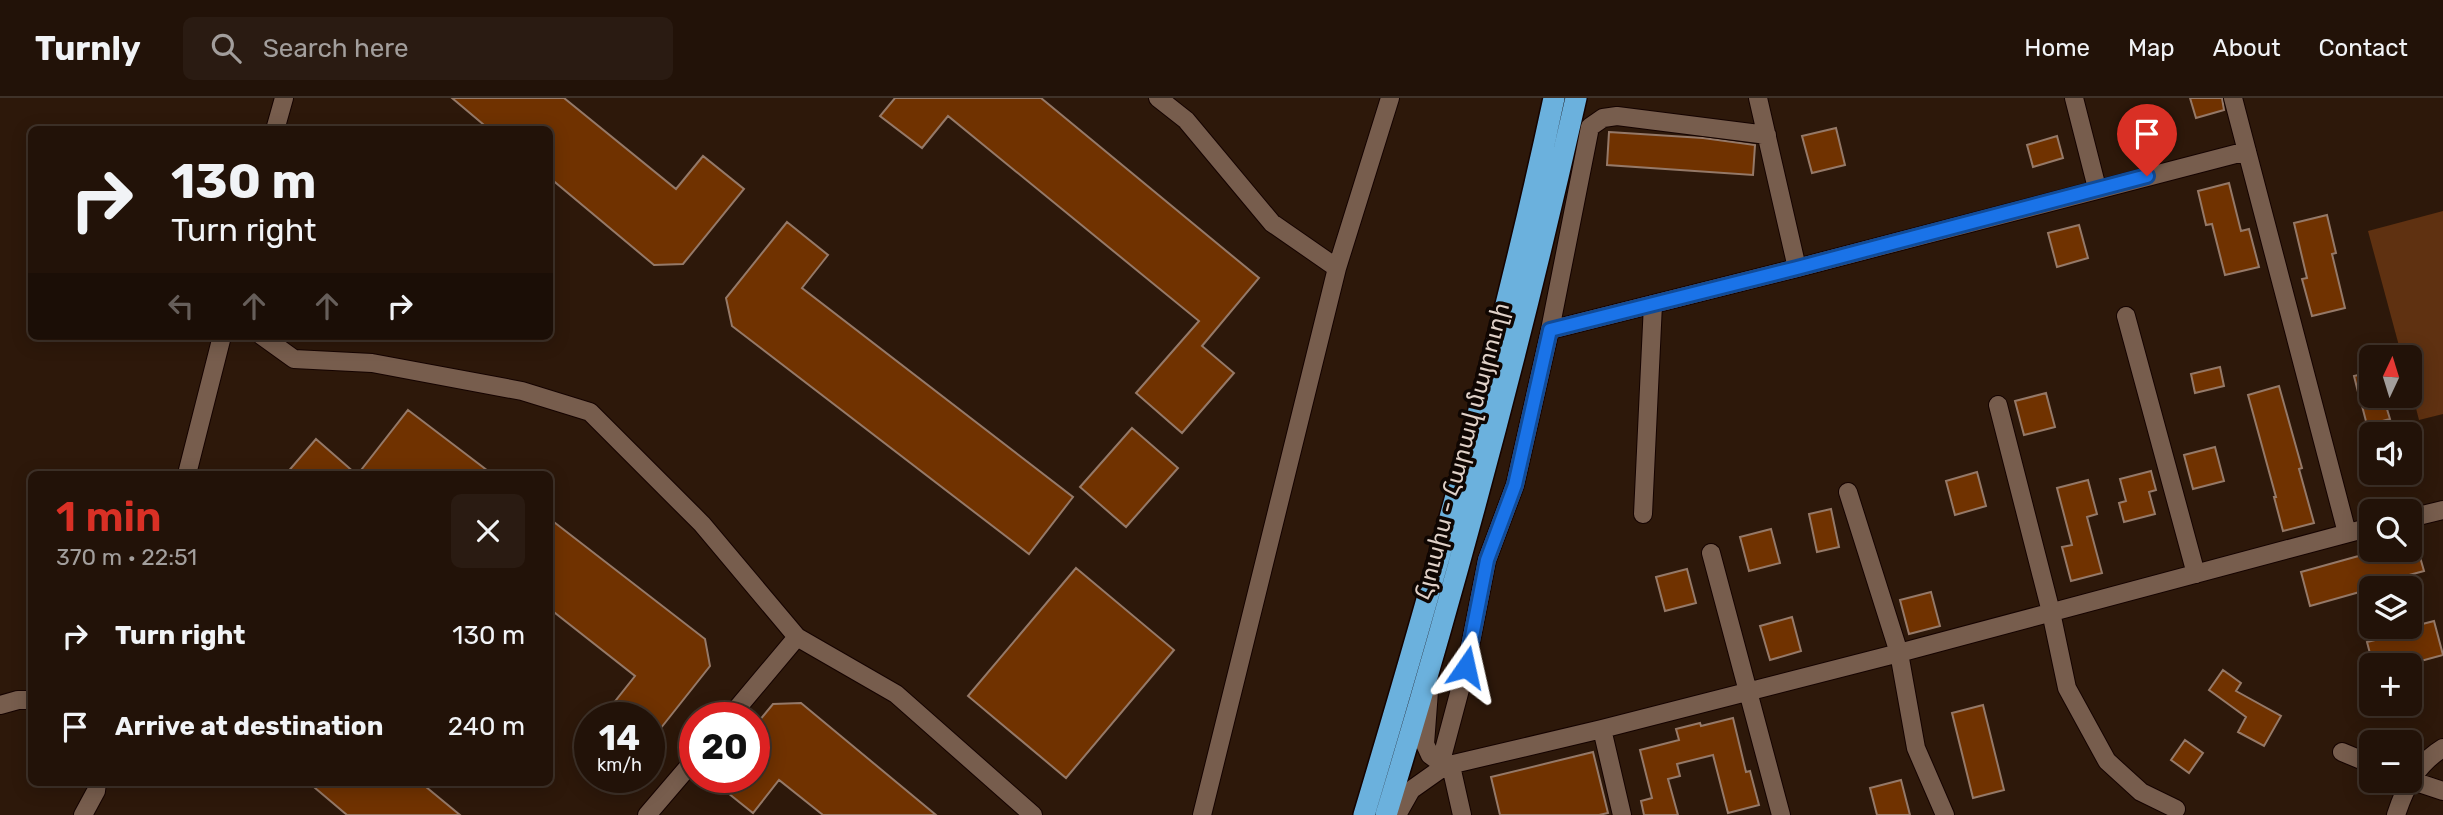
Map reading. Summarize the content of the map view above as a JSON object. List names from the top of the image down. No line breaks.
{"streets":{"highway":["Հյուսիս - Հարավ մայրուղի"]},"north":"top","page":{"header":"Turnly","search":"Search here","nav":["Home","Map","About","Contact"],"turn":["130 m","Turn right"],"map_buttons":["+","−"],"heading":["1 min","370 m · 22:51"],"list":[{"name":"Turn right","value":"130 m"},{"name":"Arrive at destination","value":"240 m"}],"speed":"14 km/h","limit":"20"}}
